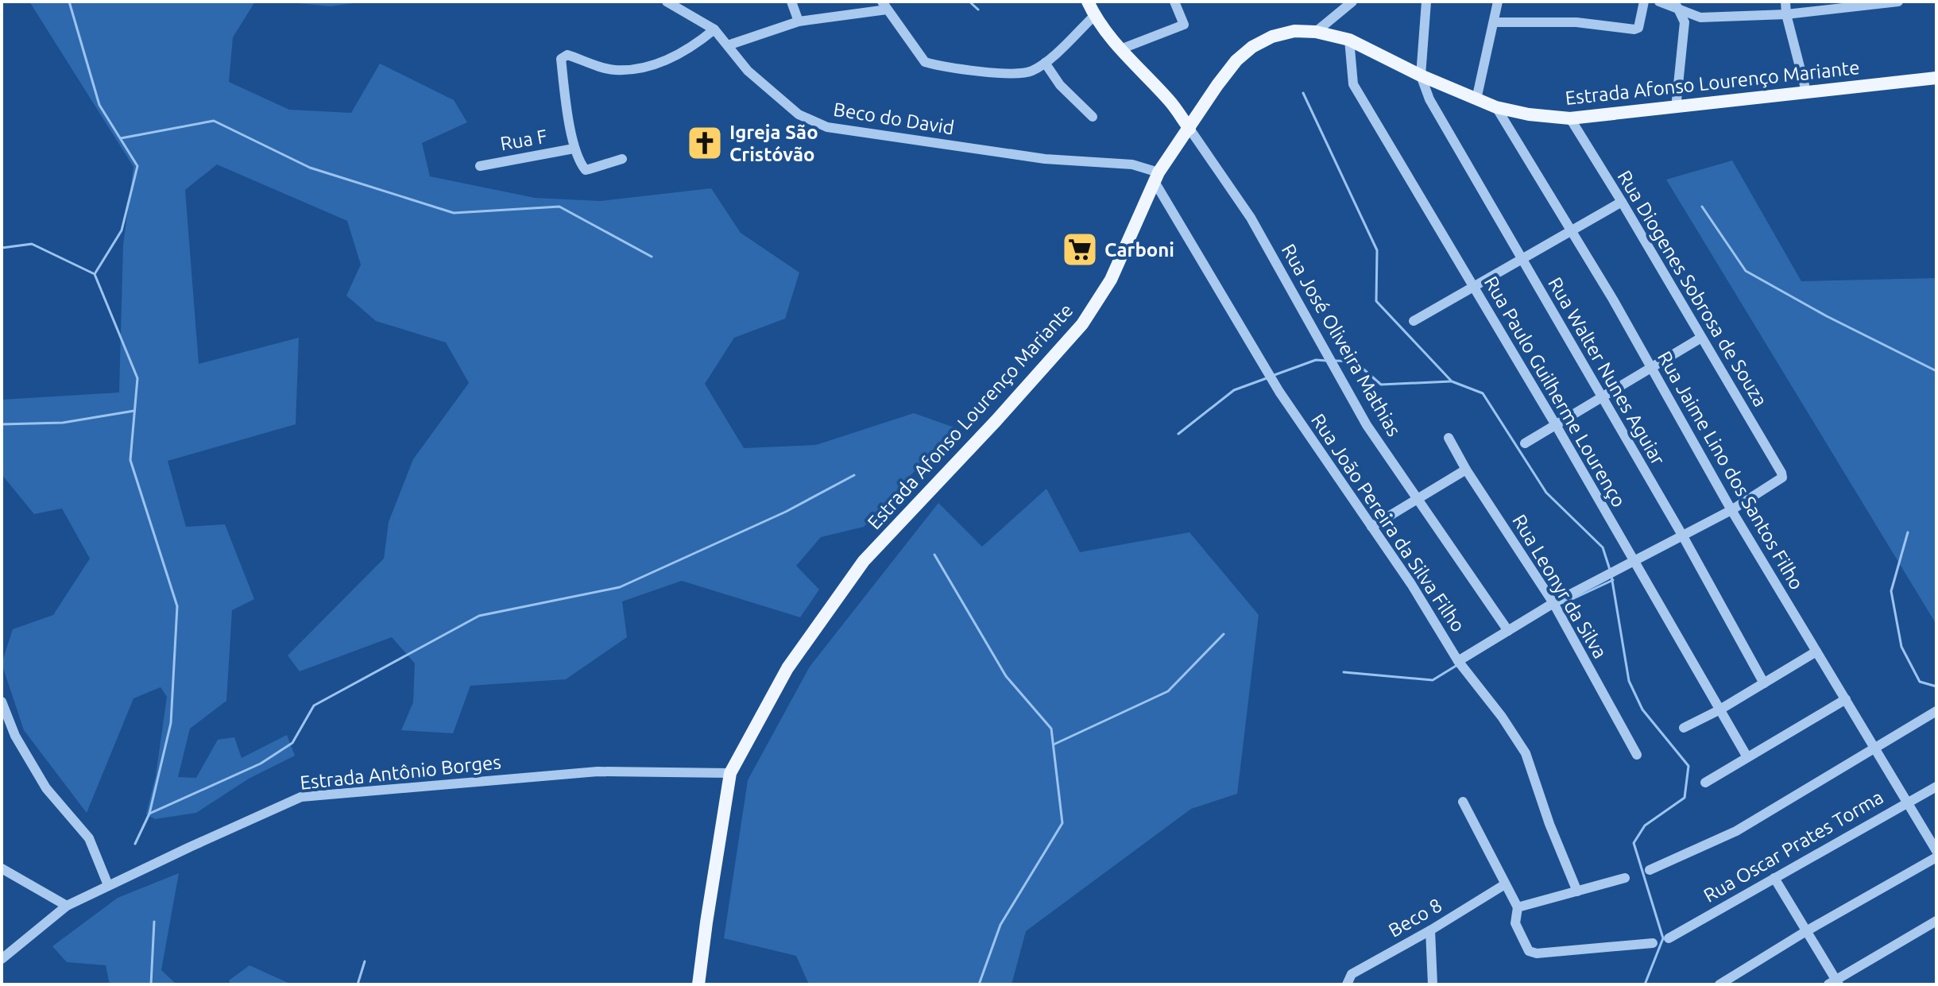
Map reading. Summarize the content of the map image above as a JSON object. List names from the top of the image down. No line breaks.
{"streets":{"main road":["Estrada Afonso Lourenço Mariante"],"street":["Beco do David","Rua F","Rua Diogenes Sobrosa de Souza","Rua José Oliveira Mathias","Rua Walter Nunes Aguiar","Rua Paulo Guilherme Lourenço","Rua Jaime Lino dos Santos Filho","Rua João Pereira da Silva Filho","Rua Leonyr da Silva","Estrada Antônio Borges","Rua Oscar Prates Torma","Beco 8"]},"crossings":[["Estrada Afonso Lourenço Mariante","Beco do David"],["Estrada Afonso Lourenço Mariante","Rua Diogenes Sobrosa de Souza"],["Estrada Afonso Lourenço Mariante","Rua José Oliveira Mathias"],["Estrada Afonso Lourenço Mariante","Rua Walter Nunes Aguiar"],["Estrada Afonso Lourenço Mariante","Rua Paulo Guilherme Lourenço"],["Estrada Afonso Lourenço Mariante","Rua Jaime Lino dos Santos Filho"],["Estrada Afonso Lourenço Mariante","Rua João Pereira da Silva Filho"],["Estrada Afonso Lourenço Mariante","Estrada Antônio Borges"],["Beco do David","Rua João Pereira da Silva Filho"],["Rua Diogenes Sobrosa de Souza","Rua Jaime Lino dos Santos Filho"],["Rua Jaime Lino dos Santos Filho","Rua Oscar Prates Torma"]],"places":{"church":["Igreja São Cristóvão"],"supermarket":["Carboni"]}}
